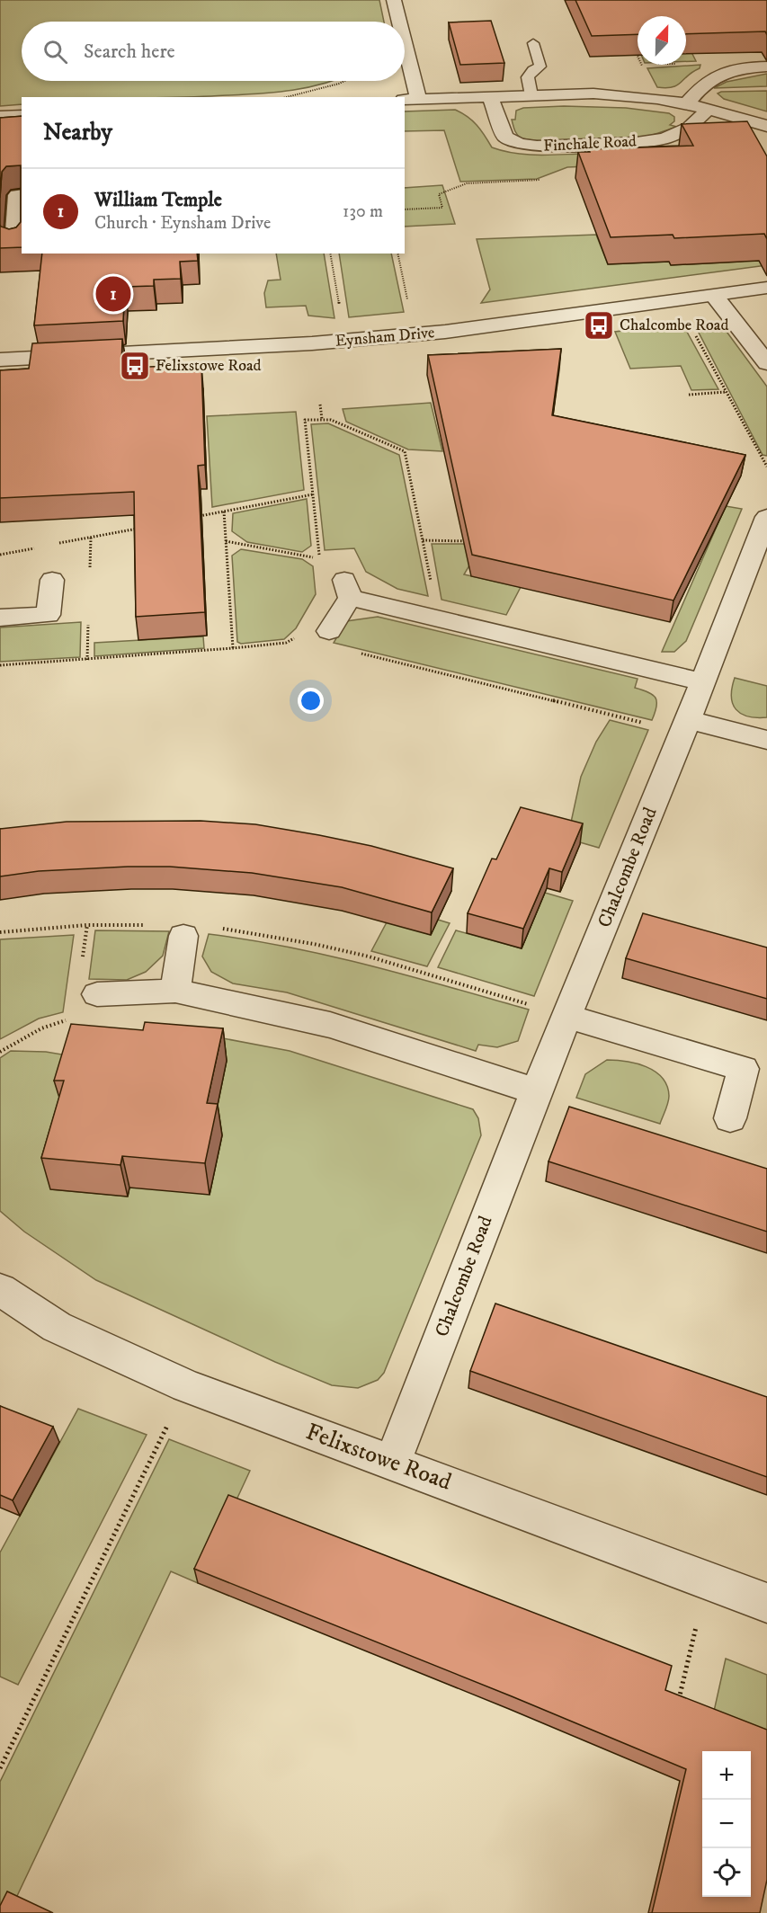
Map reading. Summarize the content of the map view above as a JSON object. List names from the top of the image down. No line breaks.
{"streets":{"street":["Finchale Road","Eynsham Drive","Chalcombe Road","Felixstowe Road"]},"crossings":[["Chalcombe Road","Felixstowe Road"]],"places":{"bus stop":["Chalcombe Road","Felixstowe Road"]},"north":"top","page":{"search":"Search here","heading":"Nearby","list":[{"mark":"1","name":"William Temple","note":"Church · Eynsham Drive","value":"130 m"}],"pins":"1","map_buttons":["+","−"]}}
